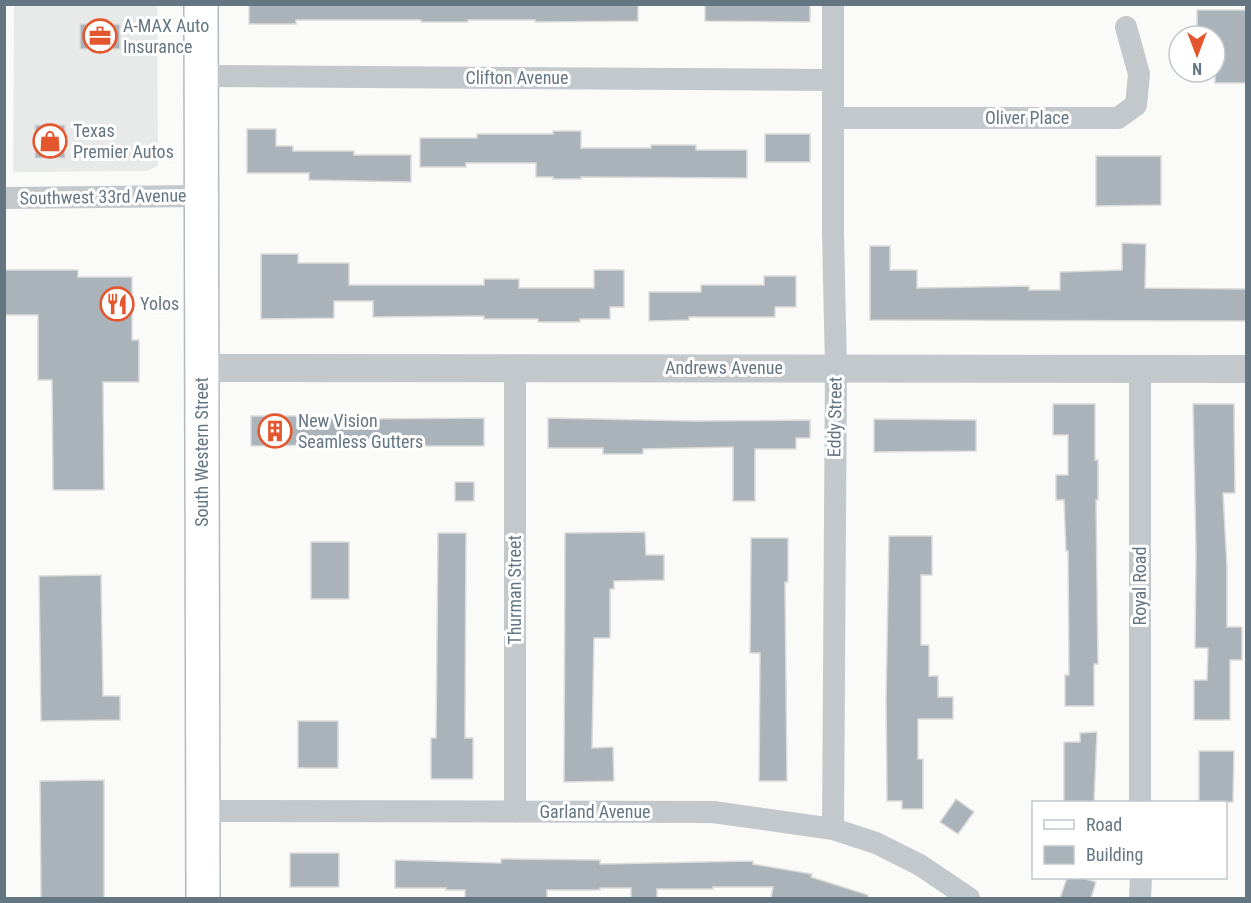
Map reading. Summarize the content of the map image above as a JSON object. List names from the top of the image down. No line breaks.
{"streets":{"main road":["South Western Street"],"street":["Clifton Avenue","Oliver Place","Southwest 33rd Avenue","Andrews Avenue","Eddy Street","Royal Road","Thurman Street","Garland Avenue"]},"crossings":[["Clifton Avenue","Eddy Street"],["Clifton Avenue","South Western Street"],["Oliver Place","Eddy Street"],["Southwest 33rd Avenue","South Western Street"],["Andrews Avenue","Eddy Street"],["Andrews Avenue","South Western Street"],["Andrews Avenue","Royal Road"],["Andrews Avenue","Thurman Street"],["Eddy Street","Garland Avenue"],["South Western Street","Garland Avenue"],["Thurman Street","Garland Avenue"]],"places":{"office":["A-MAX Auto Insurance"],"shop":["Texas Premier Autos"],"restaurant":["Yolos"],"building":["New Vision Seamless Gutters"]},"legend":["Road","Building"],"north":"bottom"}
